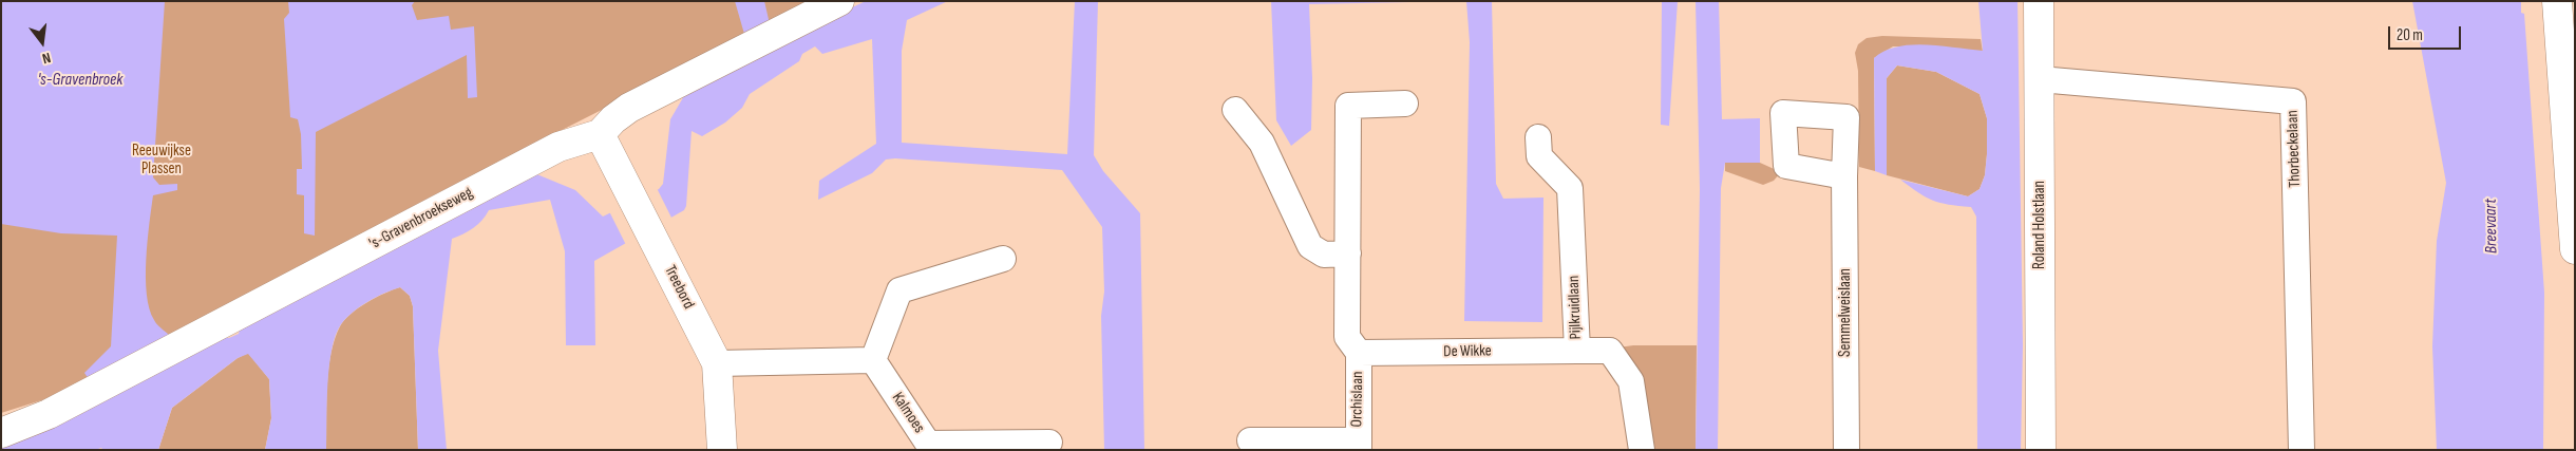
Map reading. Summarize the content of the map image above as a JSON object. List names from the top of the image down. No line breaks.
{"streets":{"street":["Thorbeckelaan","'s-Gravenbroekseweg","Roland Holstlaan","Treebord","Pijlkruidlaan","Semmelweislaan","De Wikke","Orchislaan","Kalmoes"]},"crossings":[["Thorbeckelaan","Roland Holstlaan"],["'s-Gravenbroekseweg","Treebord"],["Pijlkruidlaan","De Wikke"],["De Wikke","Orchislaan"]],"water":["'s-Gravenbroek","Breevaart"],"parks":["Reeuwijkse Plassen"],"scale_bar":"20 m","north":"bottom"}
